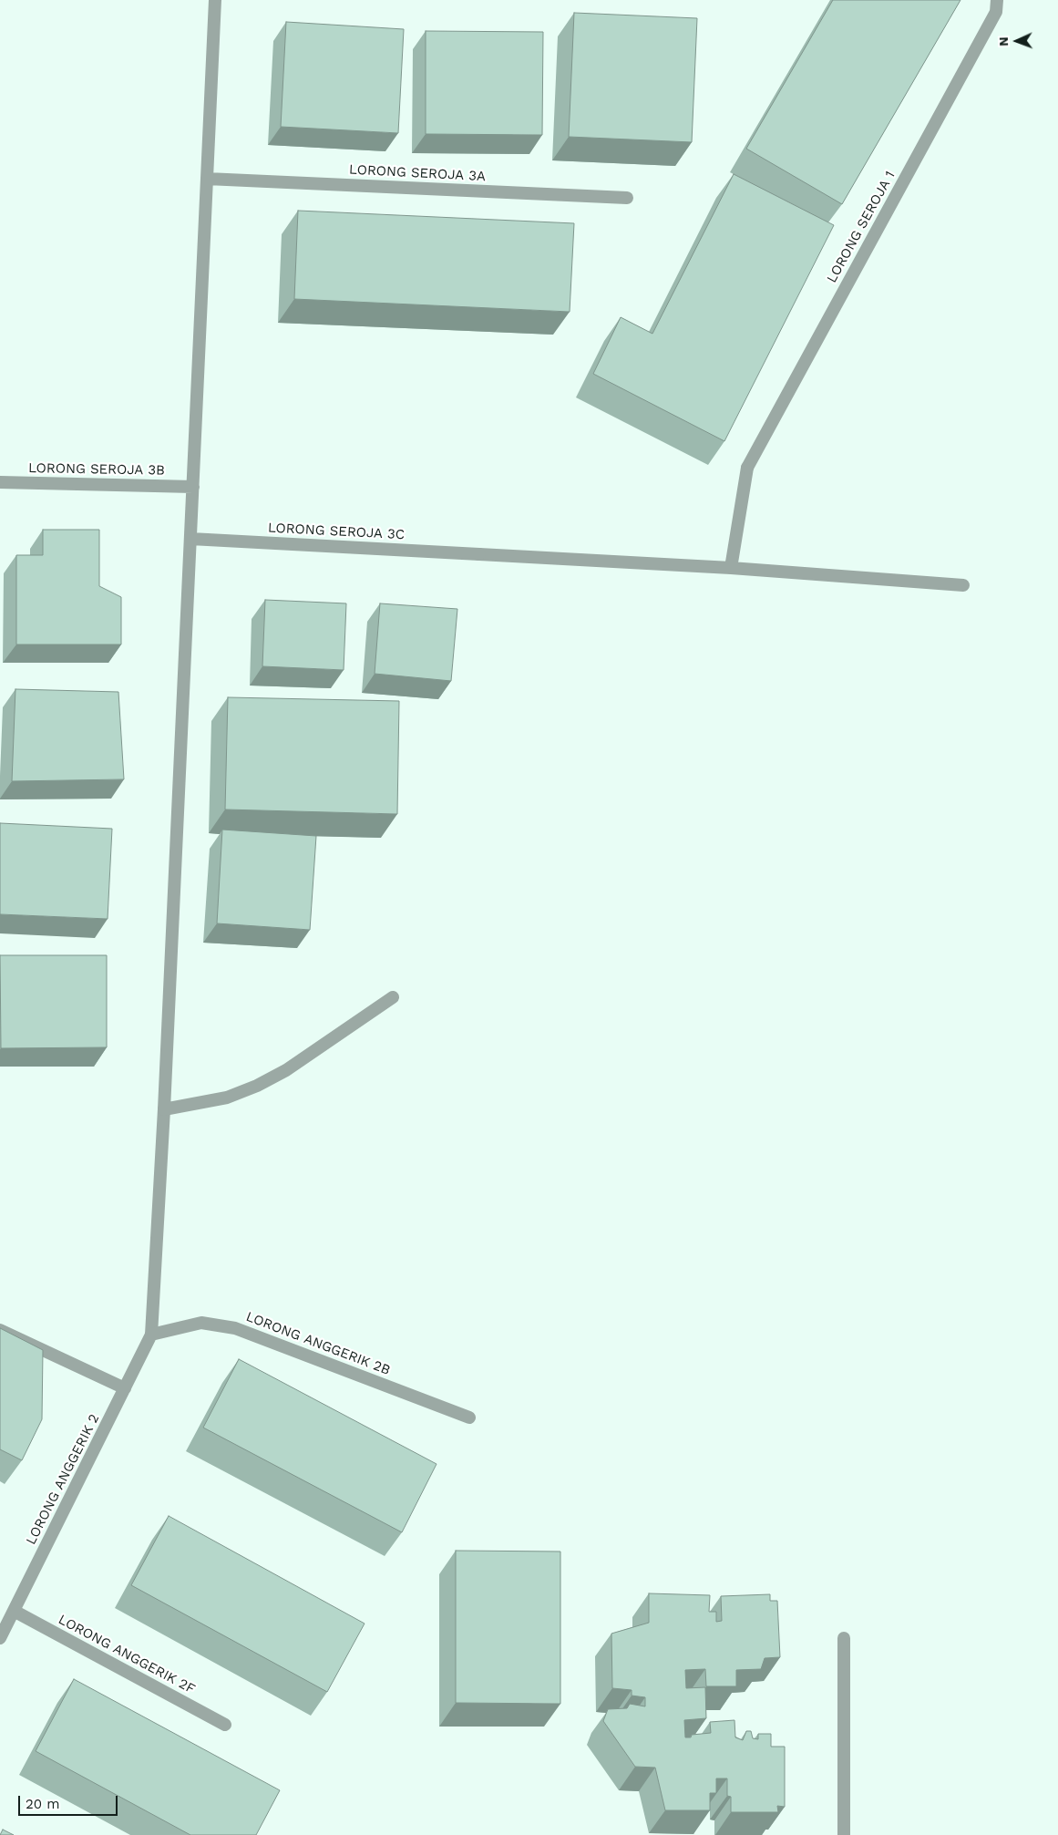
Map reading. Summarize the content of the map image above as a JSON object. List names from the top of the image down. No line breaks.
{"streets":{"street":["LORONG SEROJA 3A","LORONG SEROJA 1","LORONG SEROJA 3B","LORONG SEROJA 3C","LORONG ANGGERIK 2B","LORONG ANGGERIK 2","LORONG ANGGERIK 2F"]},"crossings":[["LORONG SEROJA 1","LORONG SEROJA 3C"],["LORONG ANGGERIK 2B","LORONG ANGGERIK 2"],["LORONG ANGGERIK 2","LORONG ANGGERIK 2F"]],"scale_bar":"20 m","north":"left"}
